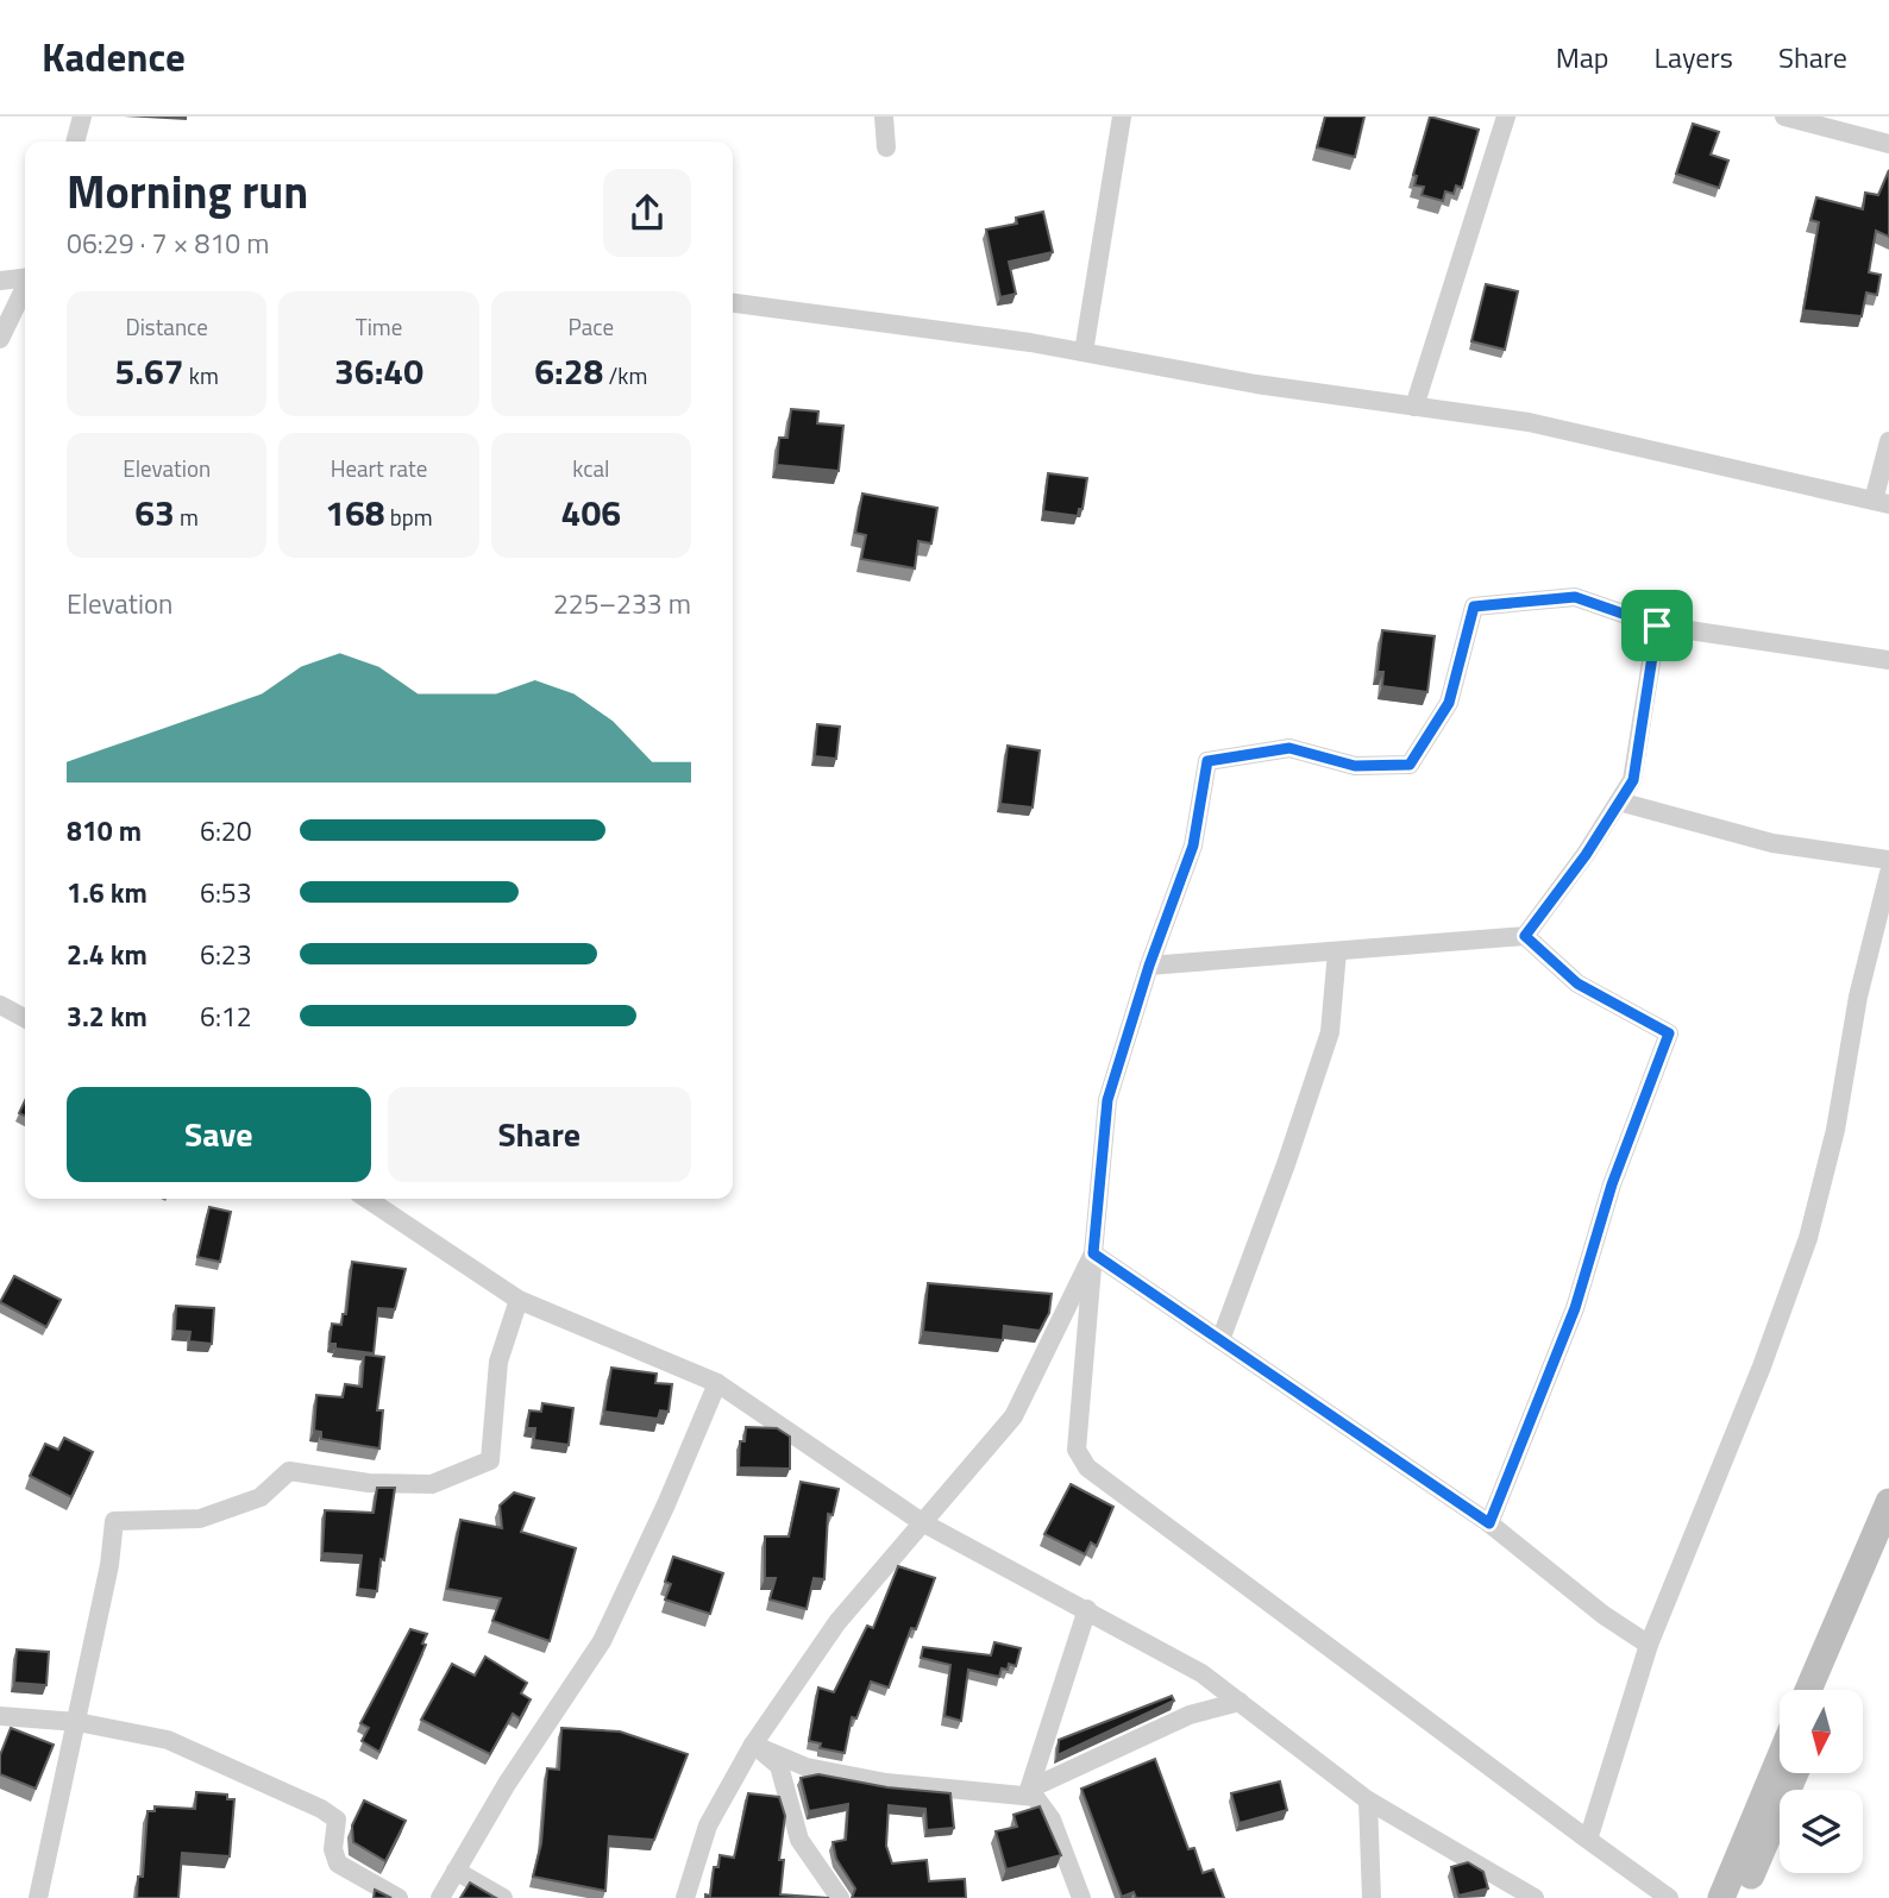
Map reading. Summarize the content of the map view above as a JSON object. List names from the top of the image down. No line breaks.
{"north":"bottom","page":{"header":"Kadence","nav":["Map","Layers","Share"],"heading":["Morning run","06:29 · 7 × 810 m"],"stats":[["Distance","5.67 km"],["Time","36:40"],["Pace","6:28 /km"],["Elevation","63 m"],["Heart rate","168 bpm"],["kcal","406"]],"chart":["Elevation","225–233 m"],"list":[{"name":"810 m","note":"6:20"},{"name":"1.6 km","note":"6:53"},{"name":"2.4 km","note":"6:23"},{"name":"3.2 km","note":"6:12"}],"buttons":["Save","Share"]}}
